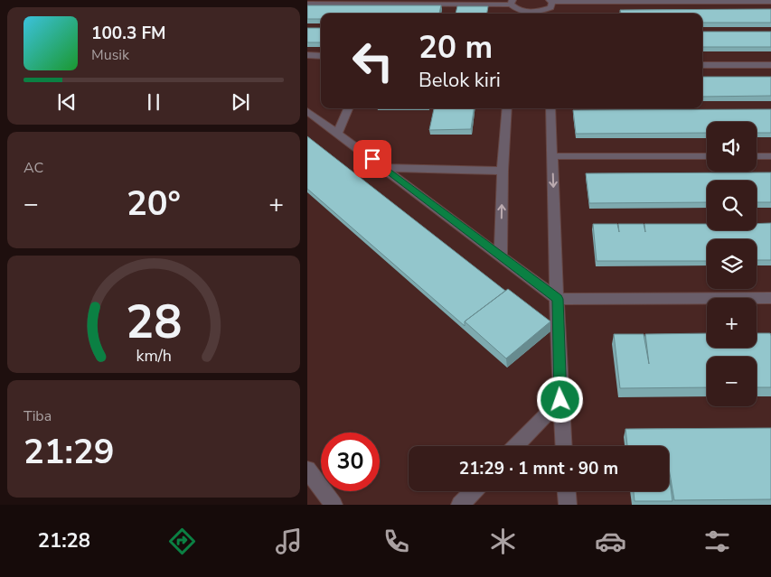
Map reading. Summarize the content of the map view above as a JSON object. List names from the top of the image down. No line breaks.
{"page":{"turn":["20 m","Belok kiri"],"song":["100.3 FM","Musik"],"map_buttons":["+","−"],"tile":["AC",["Tiba","21:29"]],"heat":["−","20°","+"],"limit":"30","trip":"21:29 · 1 mnt · 90 m","tabs":"21:28","gauge":["28","km/h"]}}
